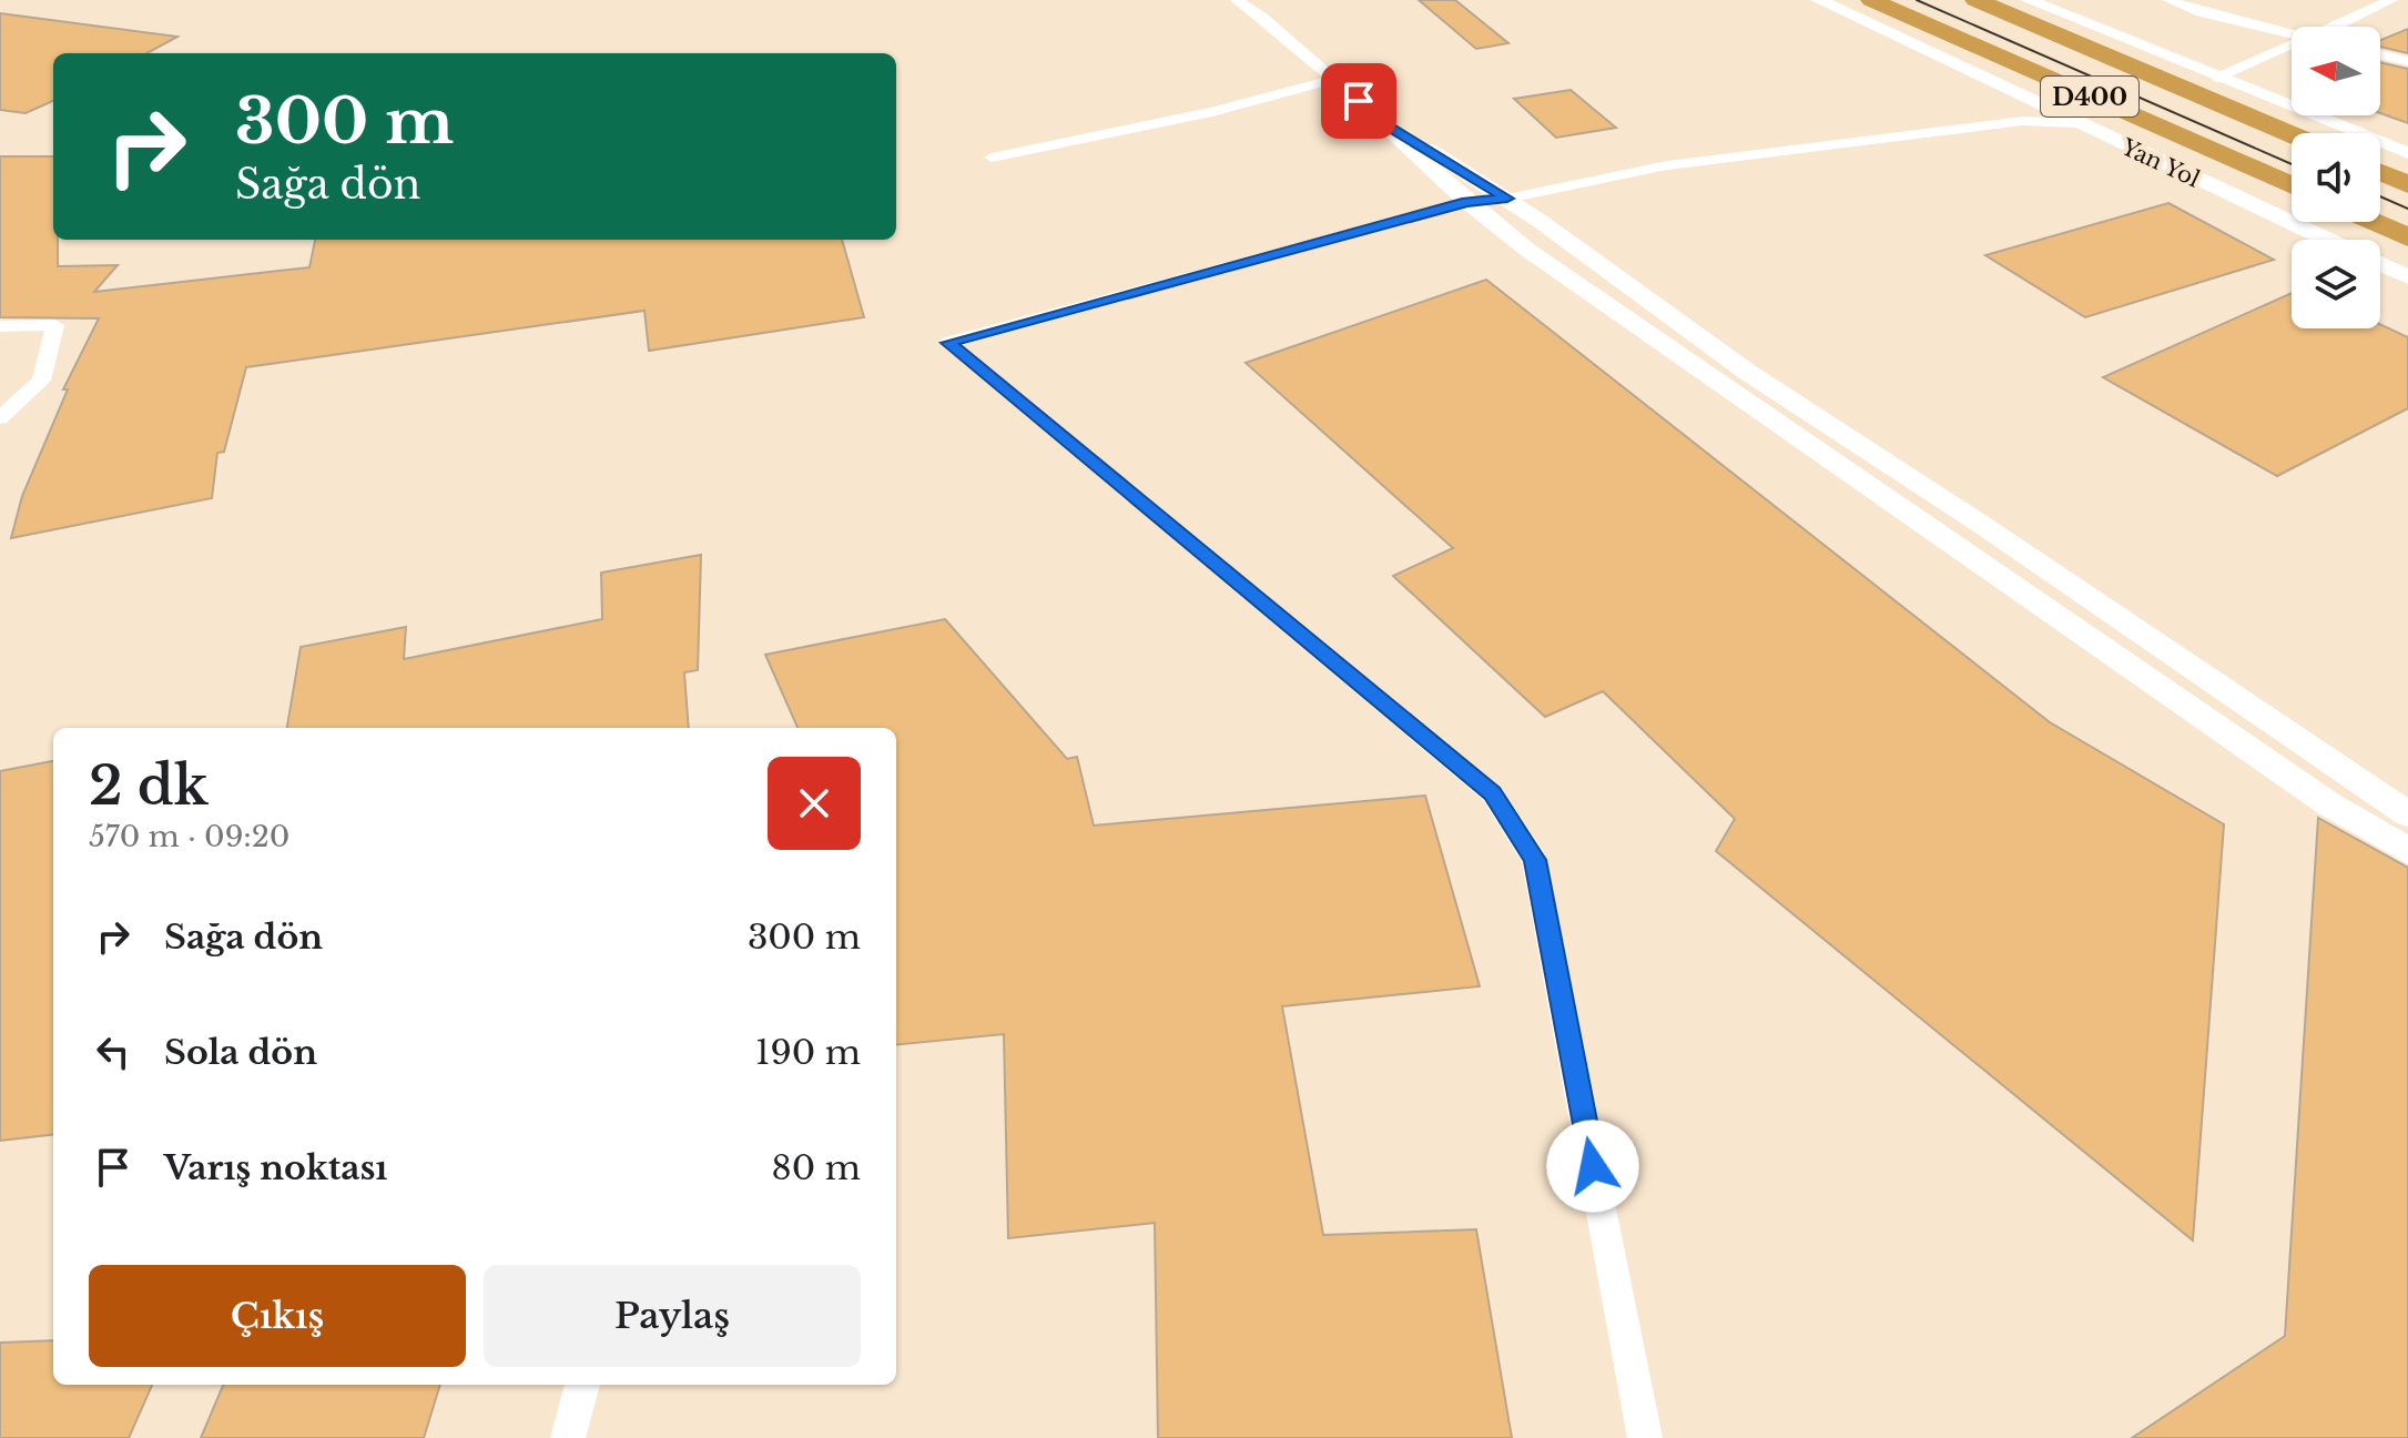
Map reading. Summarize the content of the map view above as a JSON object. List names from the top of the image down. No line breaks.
{"streets":{"highway":["D400"],"street":["Yan Yol"]},"north":"left","page":{"turn":["300 m","Sağa dön"],"heading":["2 dk","570 m · 09:20"],"list":[{"name":"Sağa dön","value":"300 m"},{"name":"Sola dön","value":"190 m"},{"name":"Varış noktası","value":"80 m"}],"buttons":["Çıkış","Paylaş"]}}
